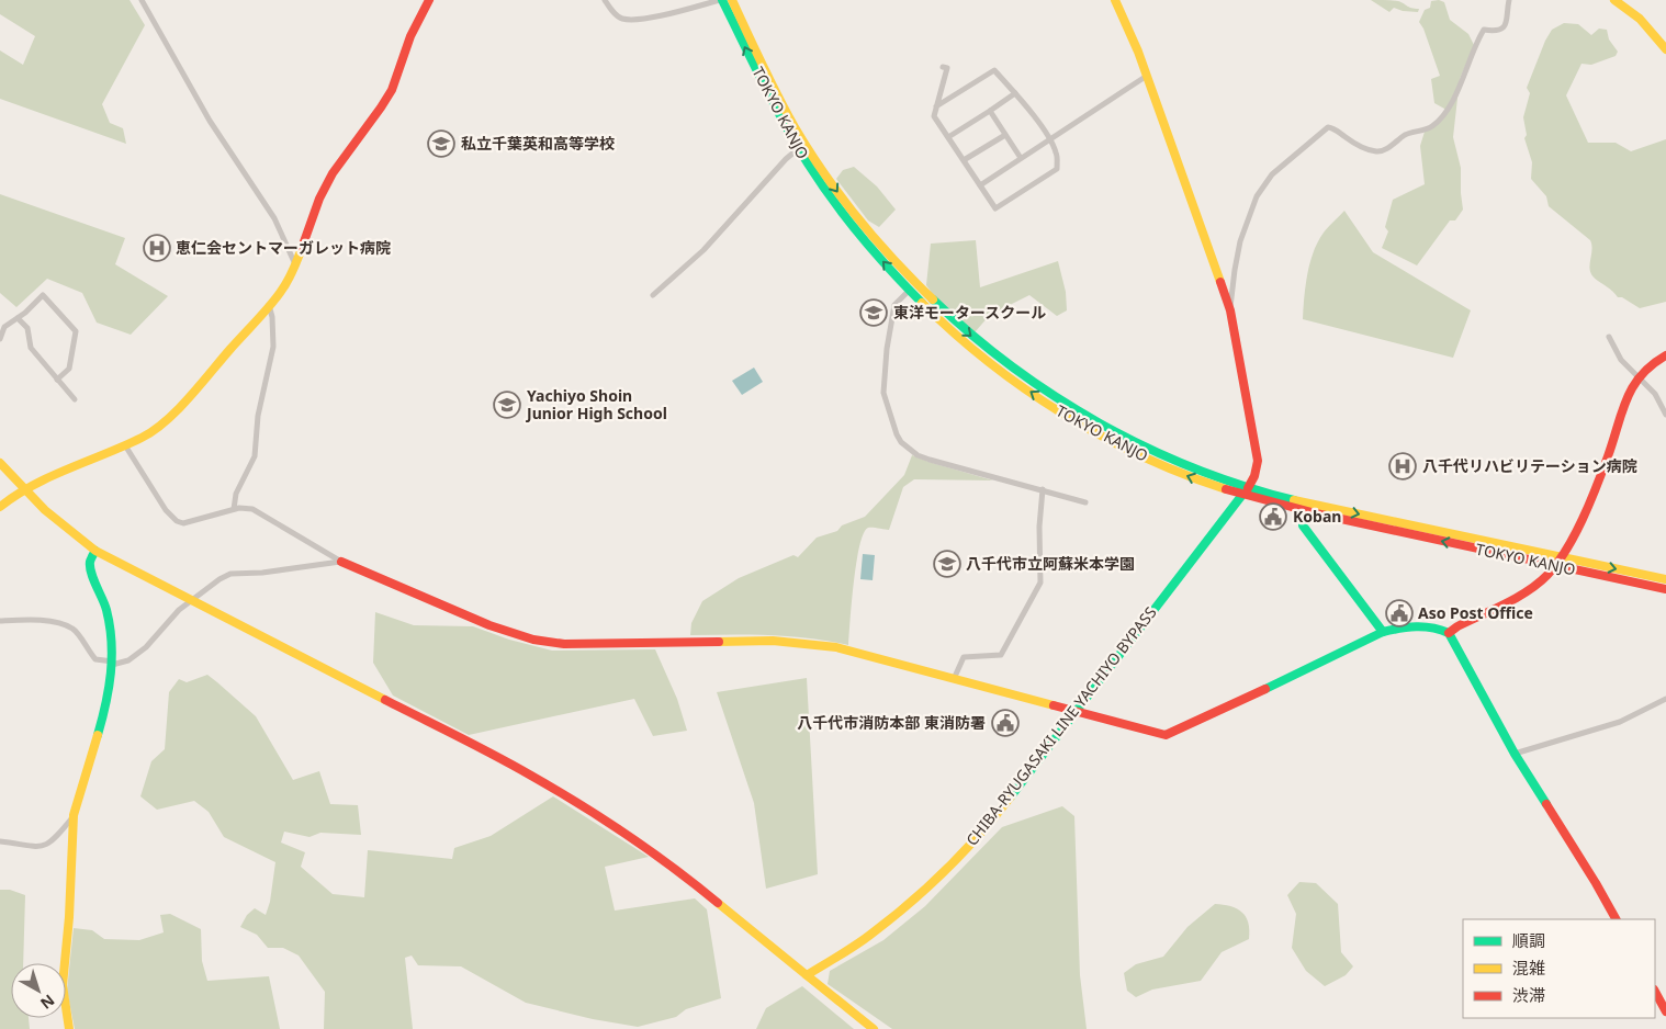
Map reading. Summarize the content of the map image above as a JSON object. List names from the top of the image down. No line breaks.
{"streets":{"main road":["TOKYO KANJO","CHIBA-RYUGASAKI LINE YACHIYO BYPASS"]},"crossings":[["TOKYO KANJO","CHIBA-RYUGASAKI LINE YACHIYO BYPASS"]],"places":{"school or university":["私立千葉英和高等学校","東洋モータースクール","Yachiyo Shoin Junior High School","八千代市立阿蘇米本学園"],"hospital":["恵仁会セントマーガレット病院","八千代リハビリテーション病院"],"public building":["Koban","Aso Post Office","八千代市消防本部 東消防署"]},"legend":["順調","混雑","渋滞"],"north":"bottom right"}
